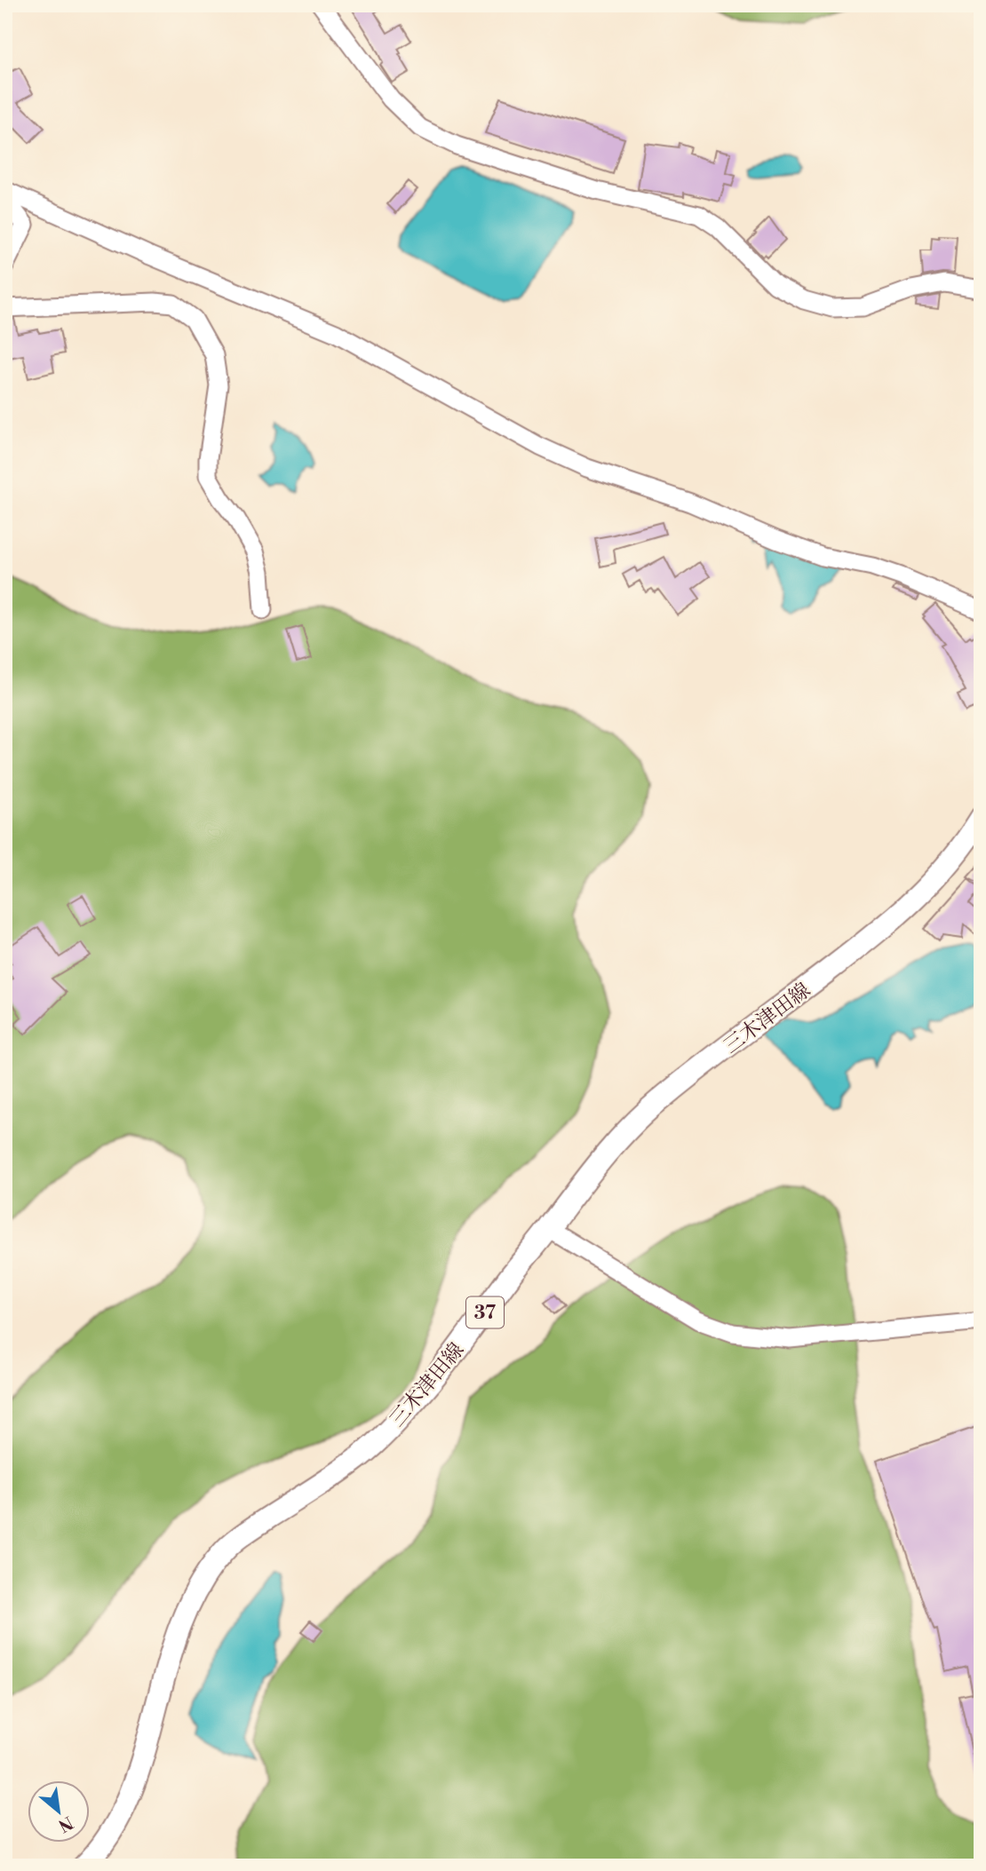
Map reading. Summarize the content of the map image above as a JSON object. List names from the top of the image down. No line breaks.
{"streets":{"main road":["三木津田線","37"]},"north":"bottom right"}
